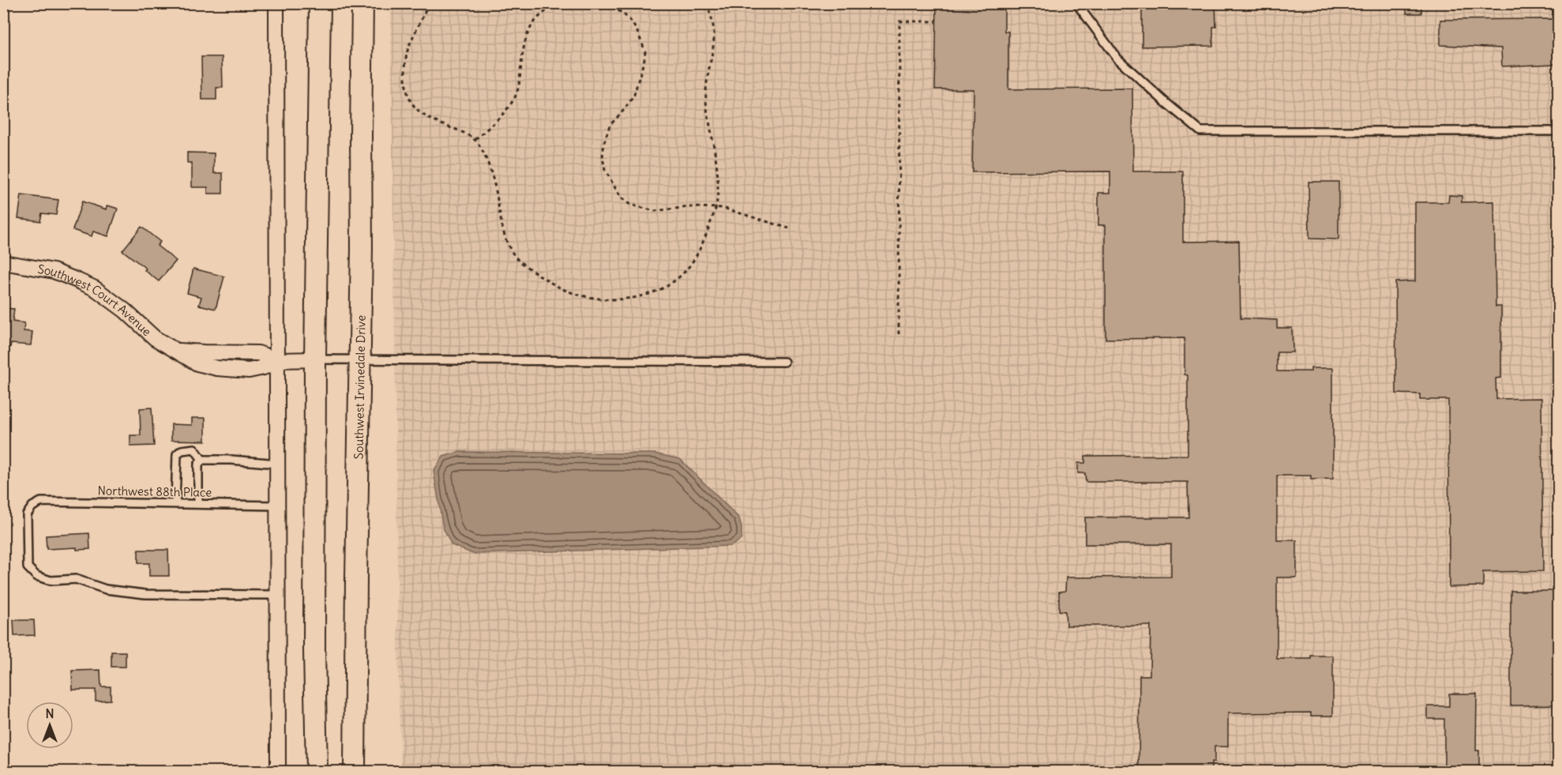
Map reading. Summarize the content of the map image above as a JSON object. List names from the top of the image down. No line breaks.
{"streets":{"main road":["Southwest Irvinedale Drive"],"street":["Southwest Court Avenue"],"lane":["Northwest 88th Place"]},"north":"top"}
